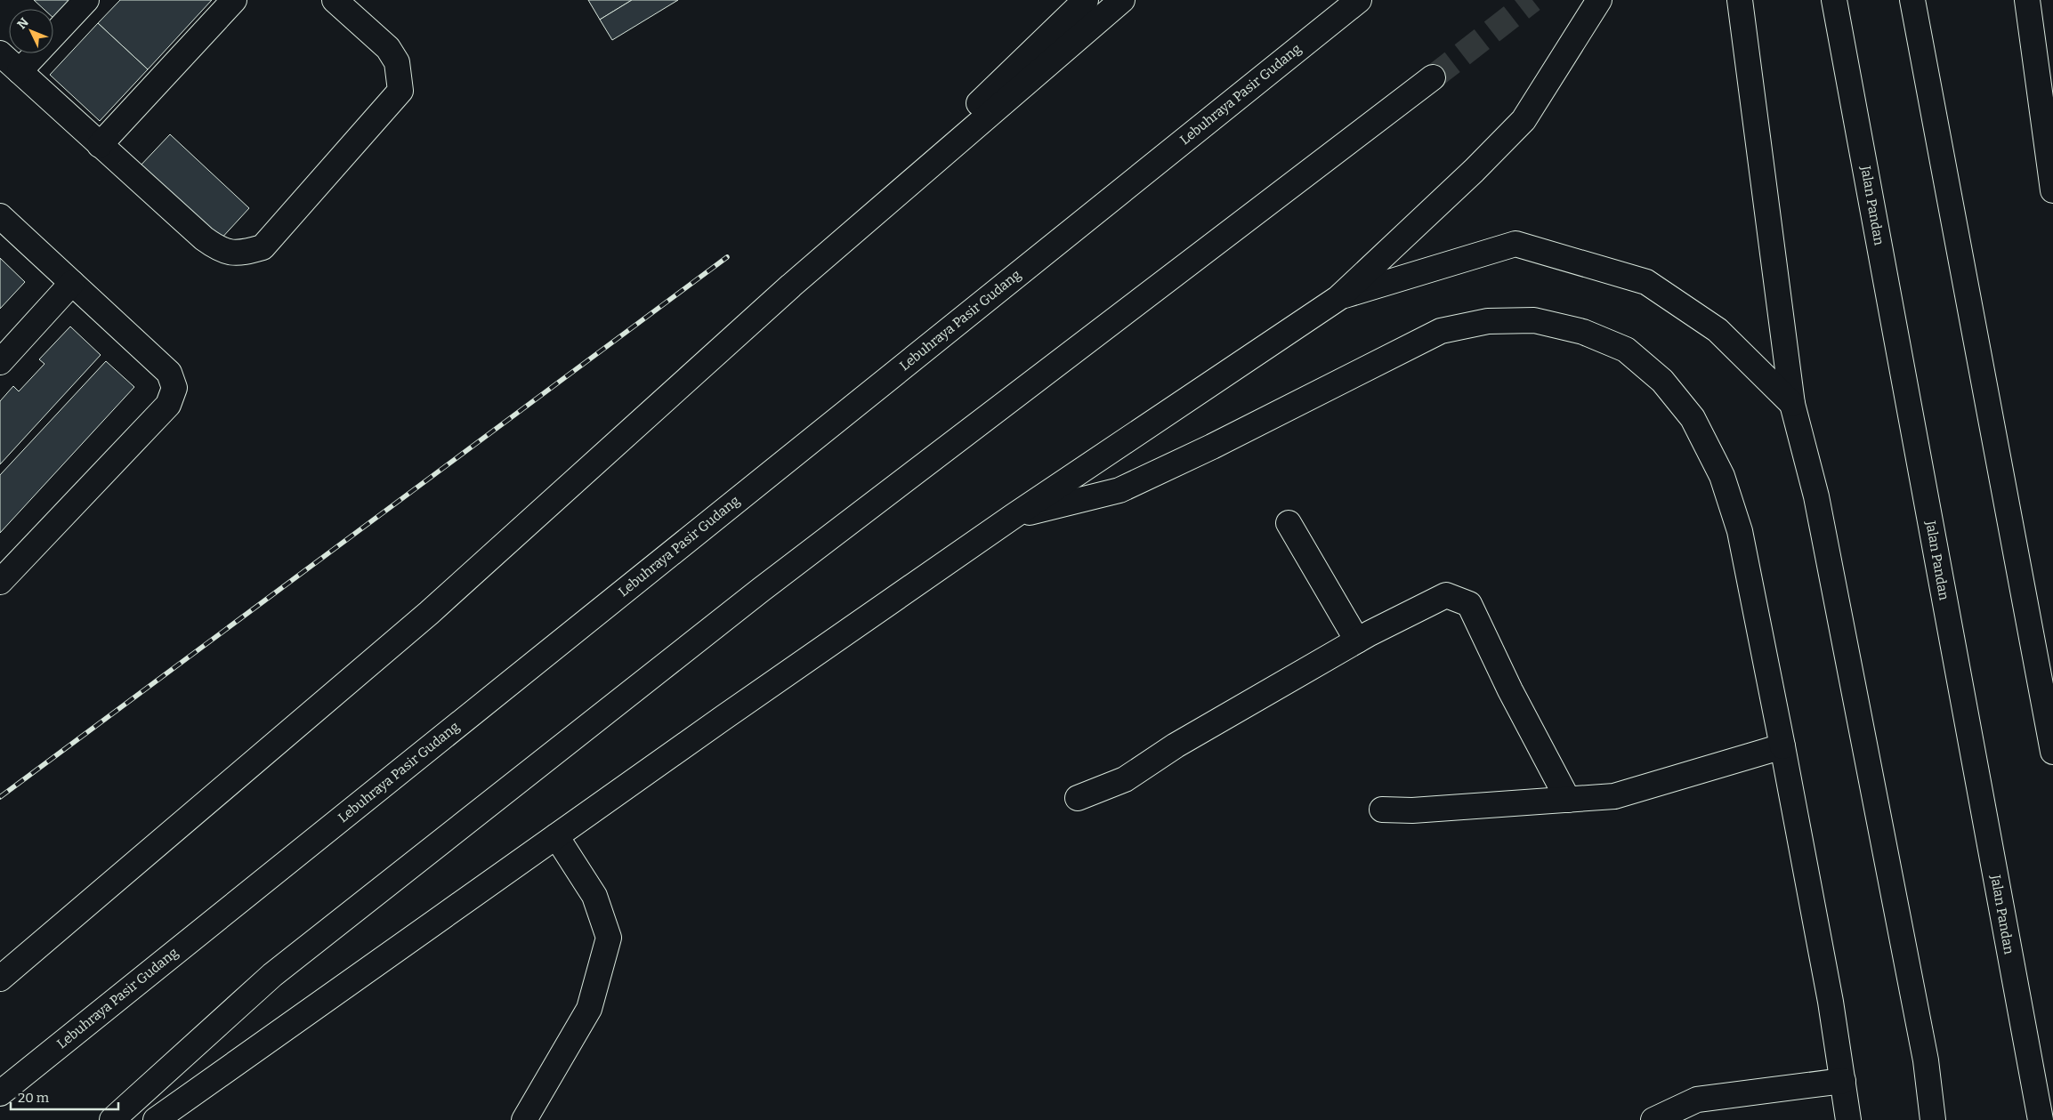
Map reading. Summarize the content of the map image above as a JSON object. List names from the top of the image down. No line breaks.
{"streets":{"main road":["Lebuhraya Pasir Gudang","Jalan Pandan"]},"scale_bar":"20 m","north":"top left"}
